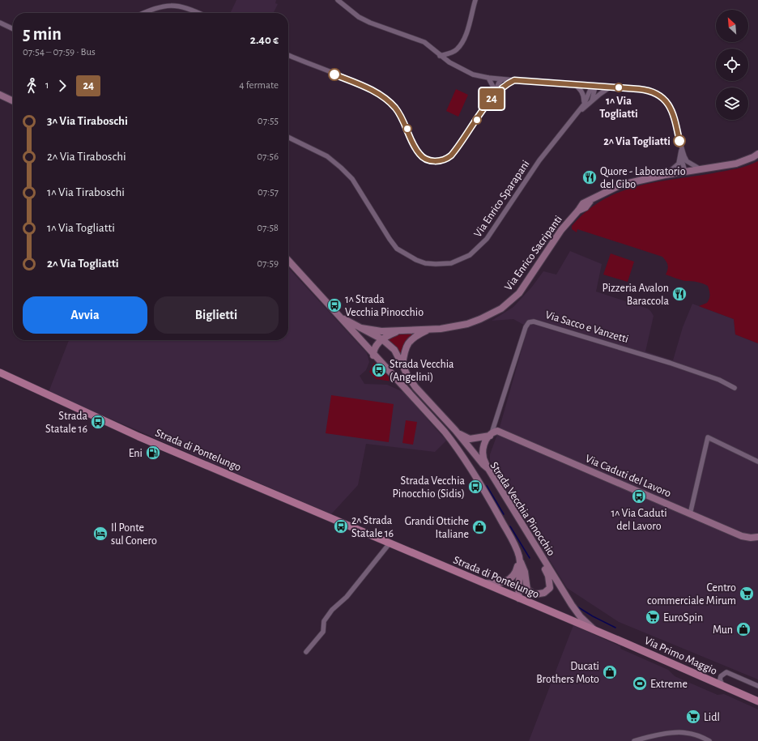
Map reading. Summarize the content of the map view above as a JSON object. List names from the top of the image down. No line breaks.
{"streets":{"main road":["Strada di Pontelungo","Via Primo Maggio"],"street":["Via Enrico Sparapani","Via Enrico Sacripanti","Via Sacco e Vanzetti","Via Caduti del Lavoro","Strada Vecchia Pinocchio"]},"crossings":[["Via Enrico Sacripanti","Strada Vecchia Pinocchio"],["Via Sacco e Vanzetti","Via Caduti del Lavoro"],["Via Sacco e Vanzetti","Strada Vecchia Pinocchio"],["Strada di Pontelungo","Strada Vecchia Pinocchio"],["Strada di Pontelungo","Via Primo Maggio"],["Strada Vecchia Pinocchio","Via Primo Maggio"]],"places":{"other":["1^ Via Togliatti","2^ Via Togliatti"],"restaurant":["Quore - Laboratorio del Cibo","Pizzeria Avalon Baraccola"],"bus stop":["1^ Strada Vecchia Pinocchio","Strada Vecchia (Angelini)","Strada Statale 16","Strada Vecchia Pinocchio (Sidis)","1^ Via Caduti del Lavoro","2^ Strada Statale 16"],"fuel station":["Eni"],"shop":["Grandi Ottiche Italiane","Mun","Ducati Brothers Moto"],"hotel":["Il Ponte sul Conero"],"supermarket":["Centro commerciale Mirum","EuroSpin","Lidl"],"sports":["Extreme"]},"lines":["bus line 24"],"north":"top left","page":{"on_map":"24","heading":["5 min","07:54 – 07:59 · Bus","2.40 €"],"legs":["1","24","4 fermate"],"list":[{"name":"3^ Via Tiraboschi","value":"07:55"},{"name":"2^ Via Tiraboschi","value":"07:56"},{"name":"1^ Via Tiraboschi","value":"07:57"},{"name":"1^ Via Togliatti","value":"07:58"},{"name":"2^ Via Togliatti","value":"07:59"}],"buttons":["Avvia","Biglietti"]}}
